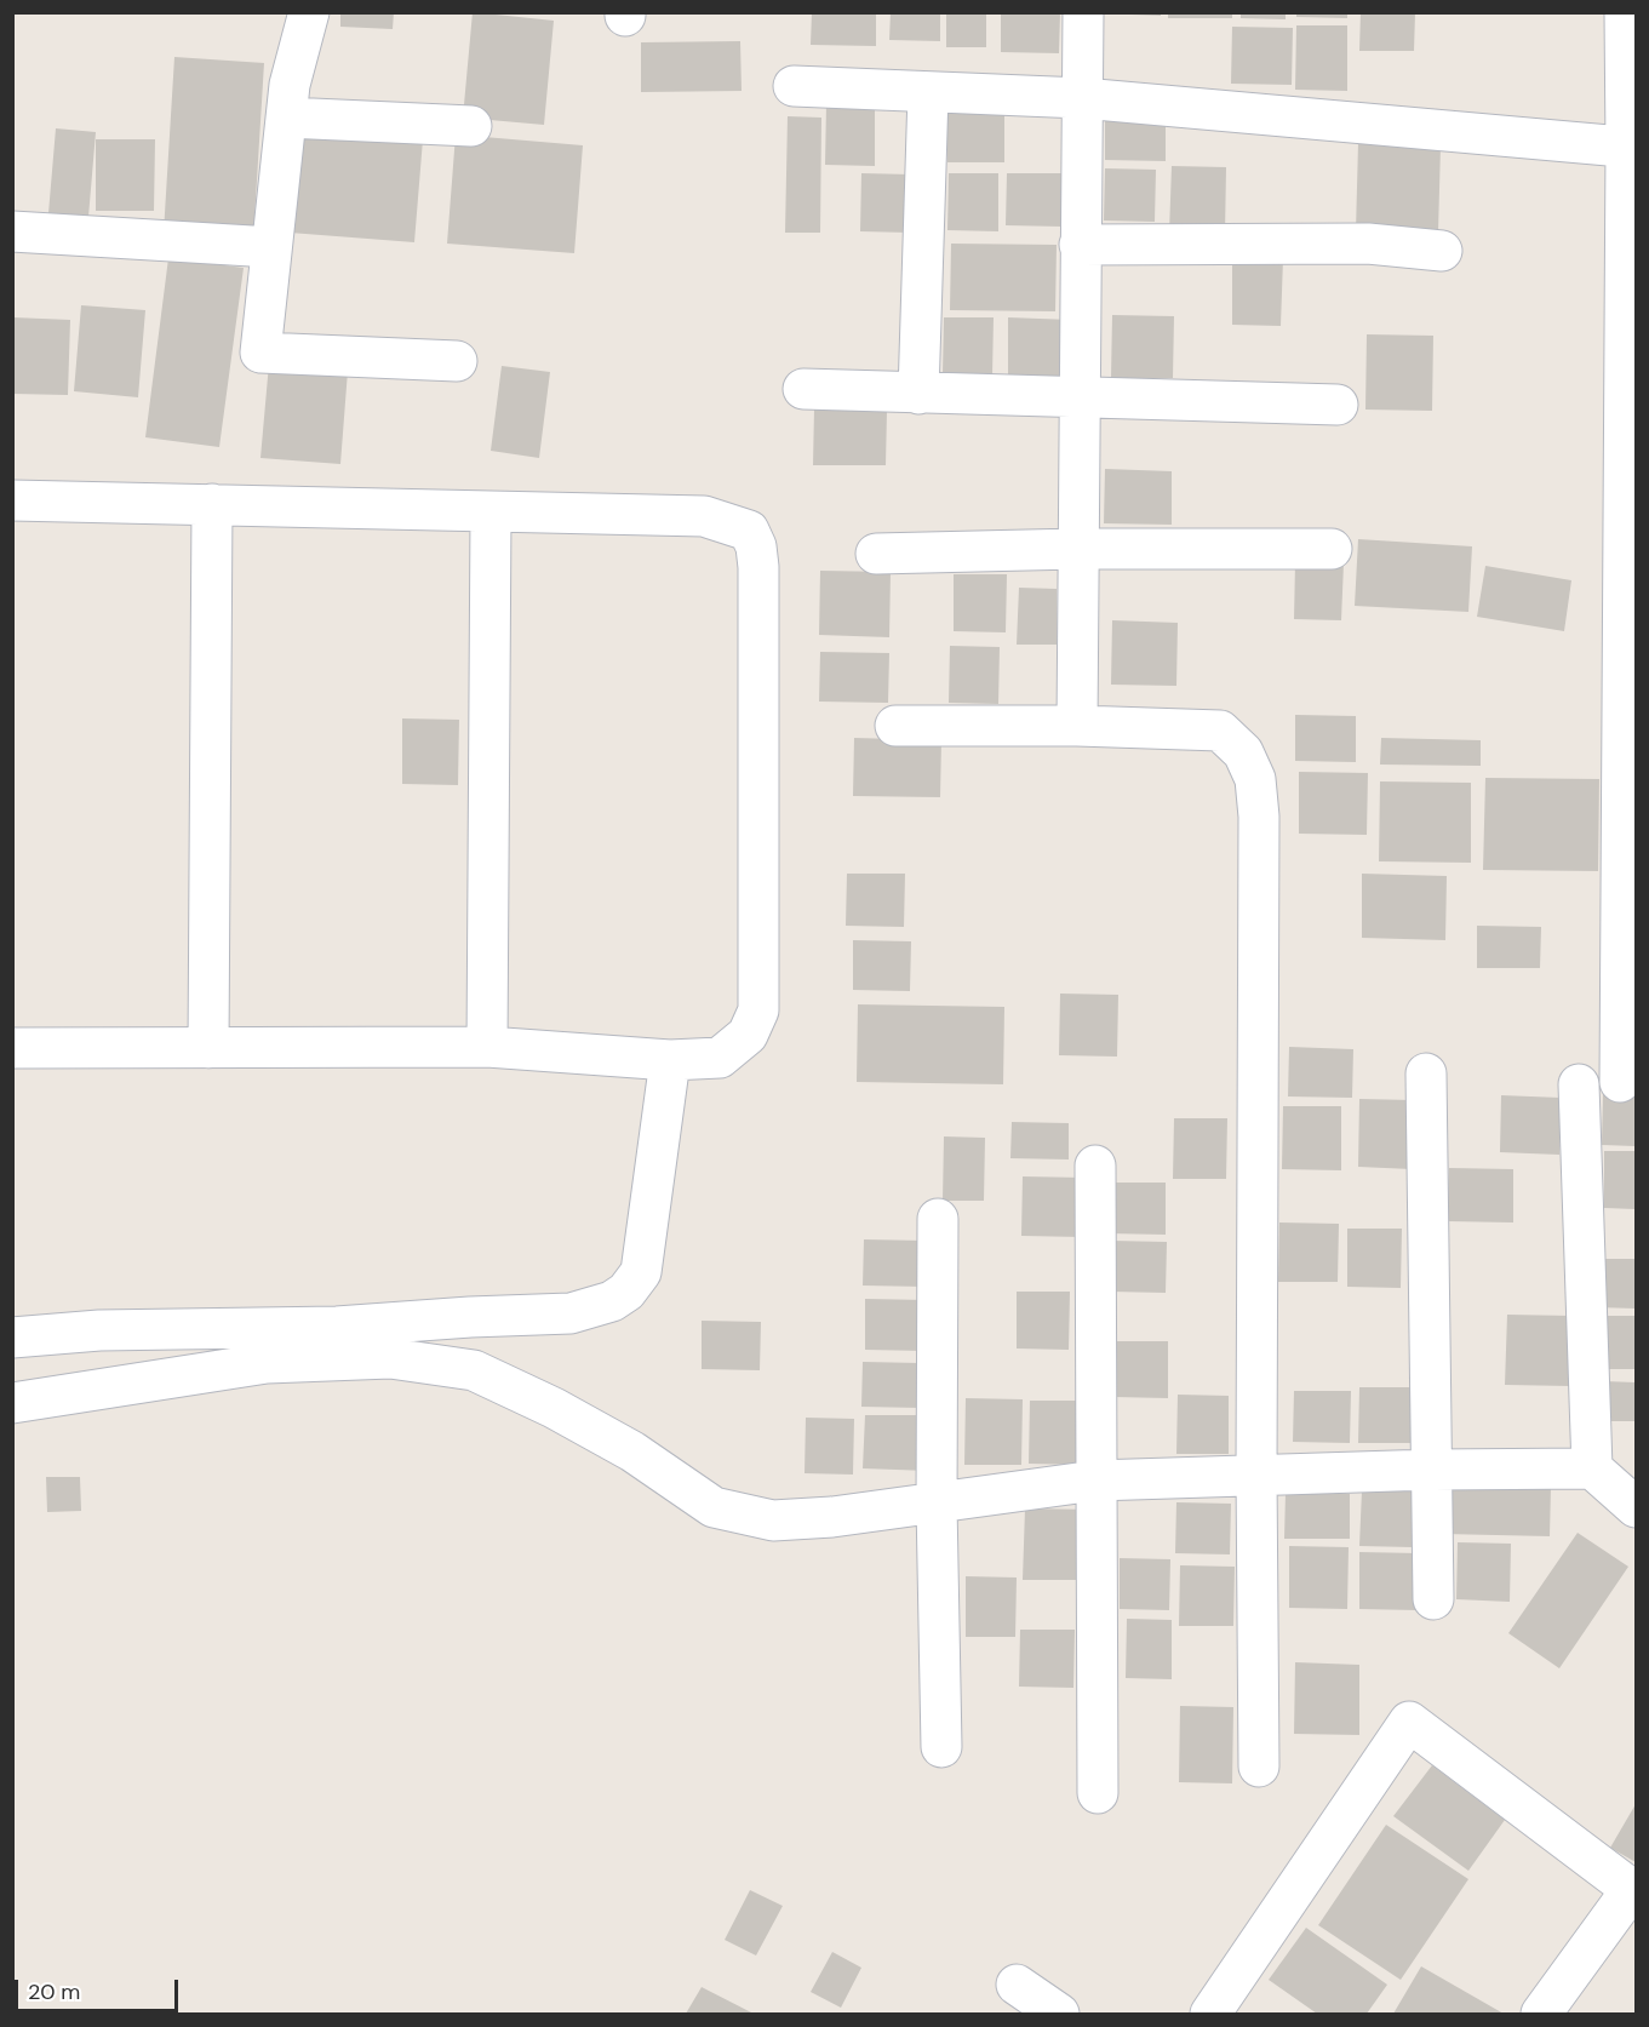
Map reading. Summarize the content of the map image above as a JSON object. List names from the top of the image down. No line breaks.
{"scale_bar":"20 m"}
